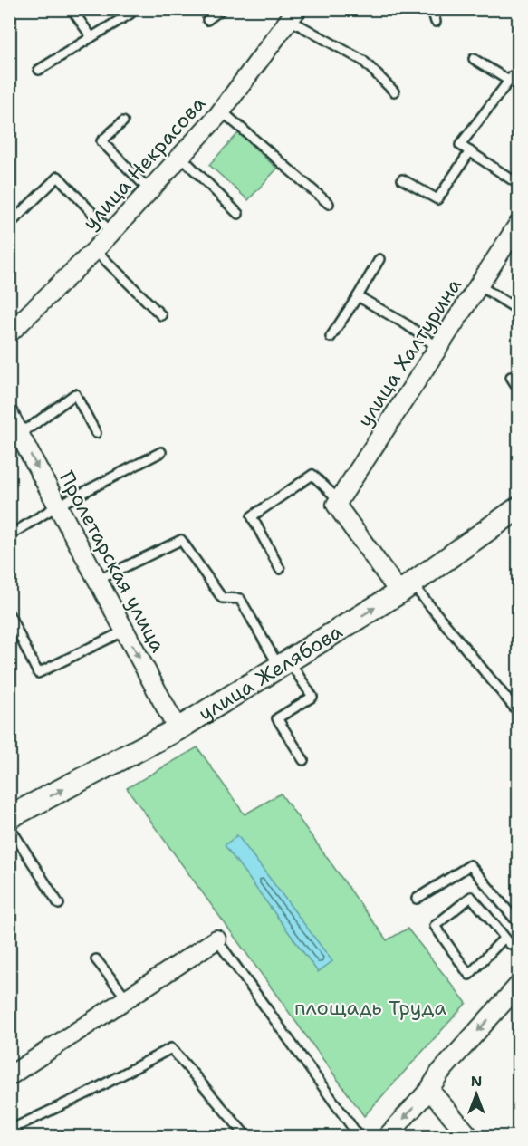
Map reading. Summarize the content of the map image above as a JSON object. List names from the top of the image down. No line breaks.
{"streets":{"street":["улица Некрасова","улица Халтурина","Пролетарская улица","улица Желябова"]},"crossings":[["Пролетарская улица","улица Желябова"]],"one_way":["Пролетарская улица","улица Желябова"],"parks":["площадь Труда"],"north":"top"}
